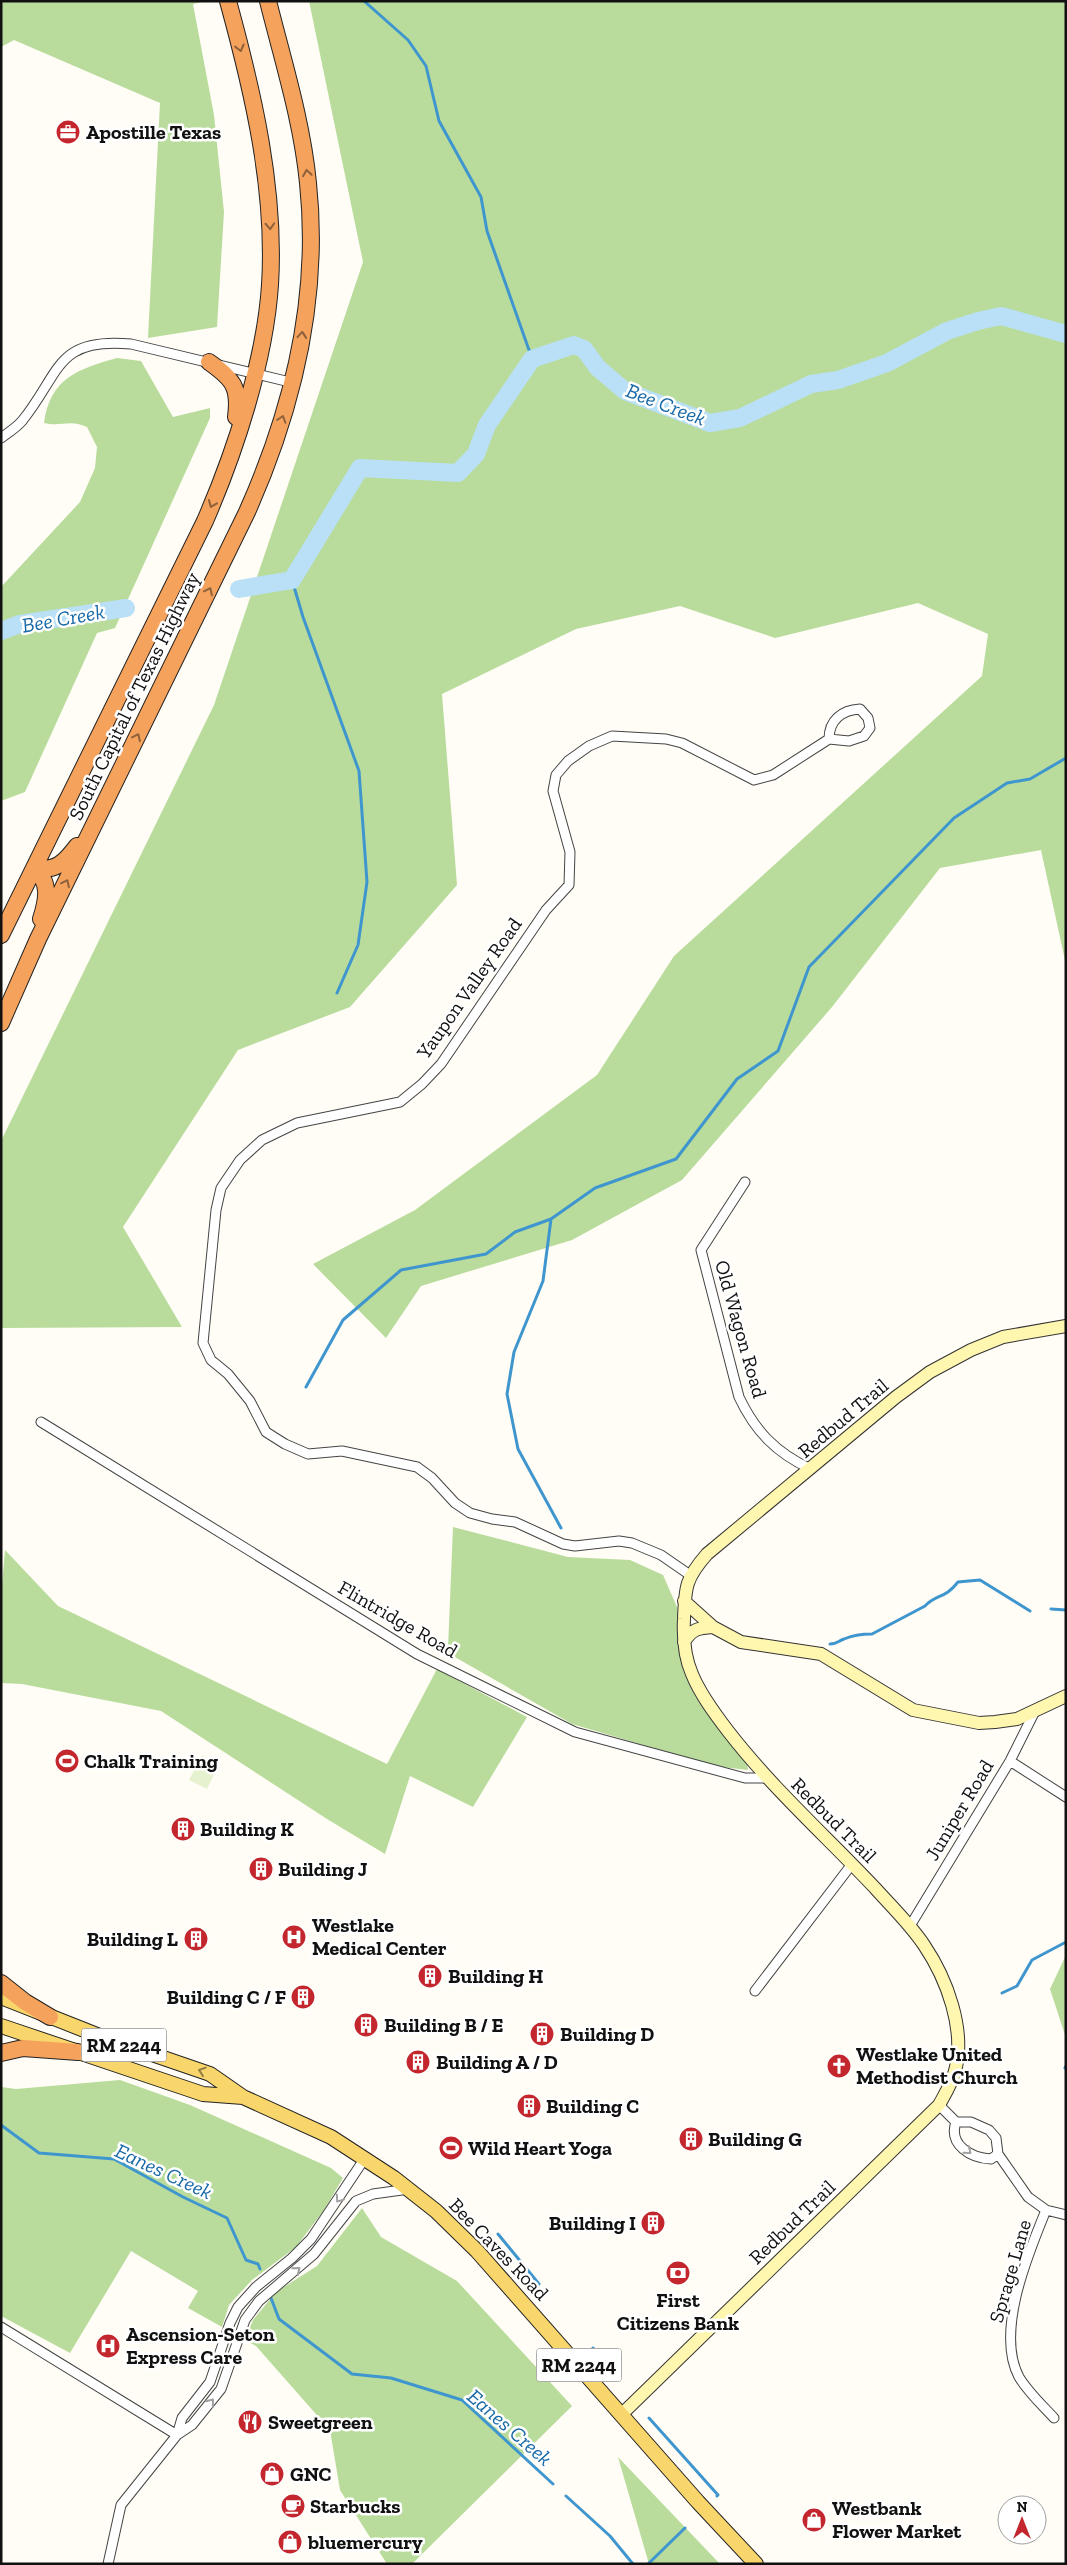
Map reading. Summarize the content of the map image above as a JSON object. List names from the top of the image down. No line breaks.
{"streets":{"highway":["South Capital of Texas Highway"],"main road":["RM 2244","Bee Caves Road"],"street":["Yaupon Valley Road","Old Wagon Road","Redbud Trail","Flintridge Road","Juniper Road","Sprage Lane"]},"crossings":[["Yaupon Valley Road","Redbud Trail"],["Old Wagon Road","Redbud Trail"],["Redbud Trail","Flintridge Road"],["Redbud Trail","Juniper Road"],["Redbud Trail","Bee Caves Road"]],"water":["Bee Creek","Eanes Creek"],"places":{"office":["Apostille Texas"],"sports":["Chalk Training","Wild Heart Yoga"],"building":["Building K","Building J","Building L","Building H","Building C / F","Building B / E","Building D","Building A / D","Building C","Building G","Building I"],"hospital":["Westlake Medical Center","Ascension-Seton Express Care"],"church":["Westlake United Methodist Church"],"bank":["First Citizens Bank"],"restaurant":["Sweetgreen"],"shop":["GNC","Westbank Flower Market","bluemercury"],"cafe":["Starbucks"]},"north":"top"}
